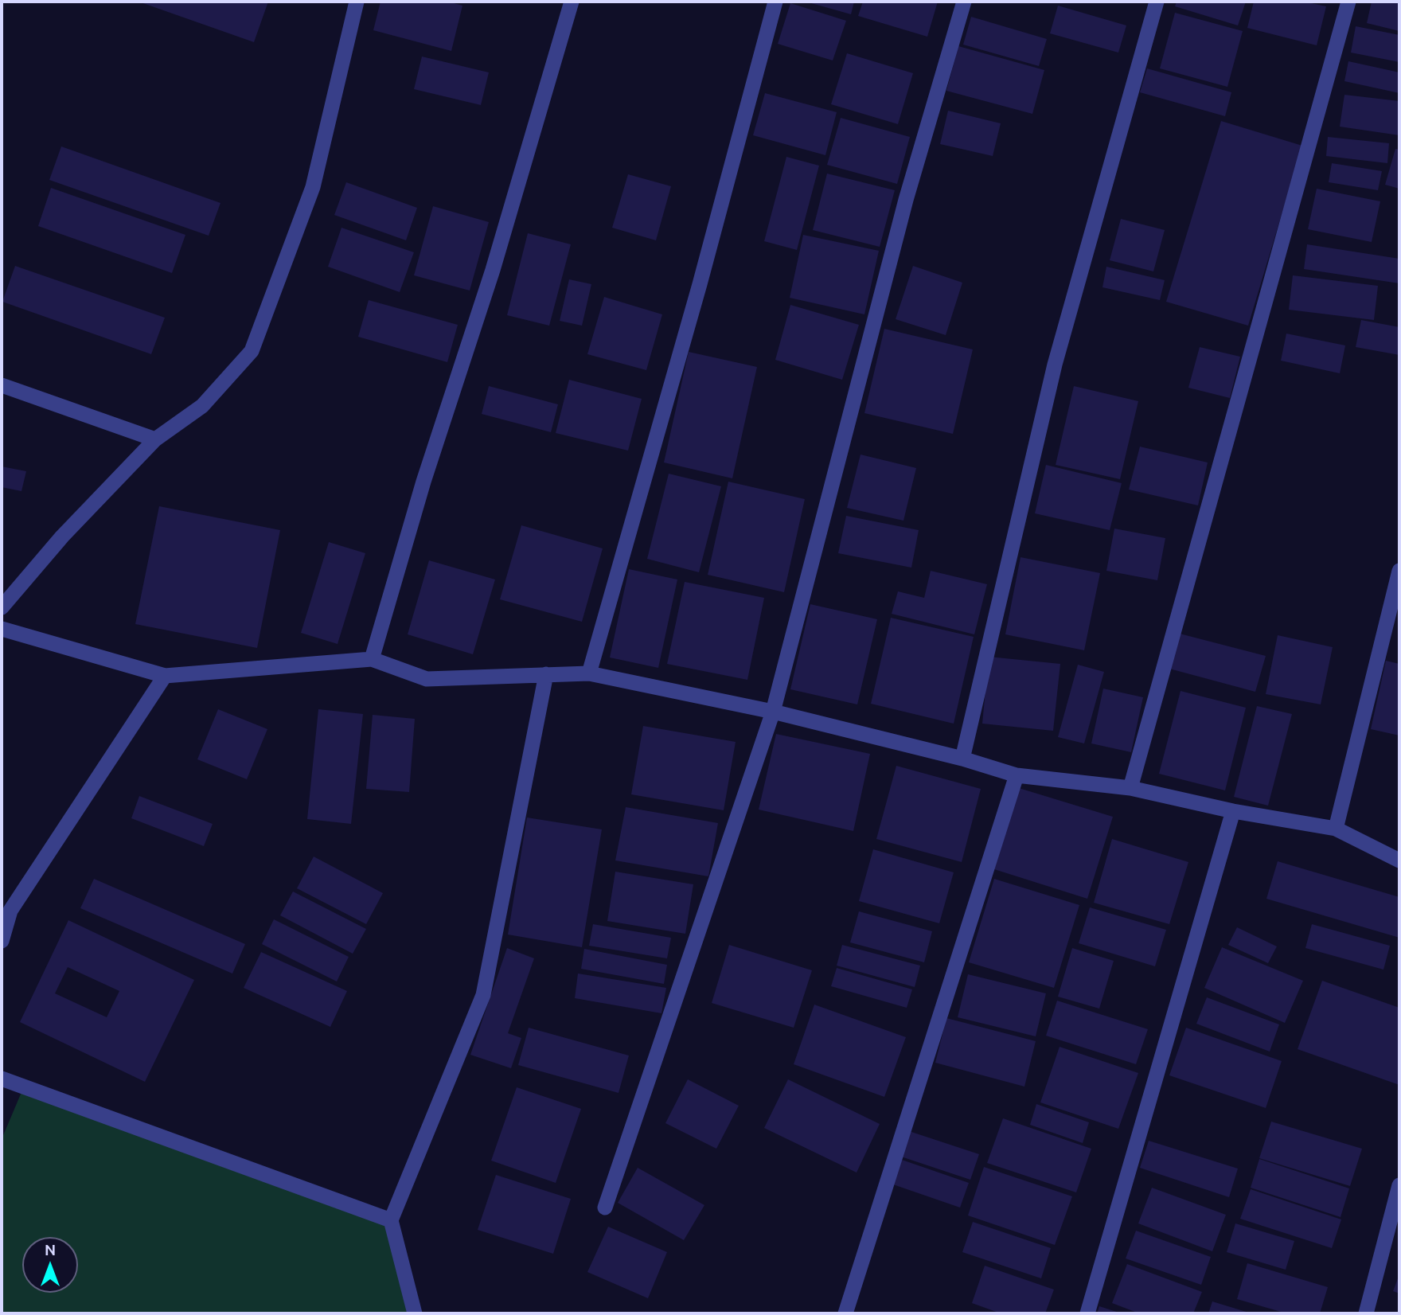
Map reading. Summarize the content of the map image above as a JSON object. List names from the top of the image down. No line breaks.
{"north":"top"}
